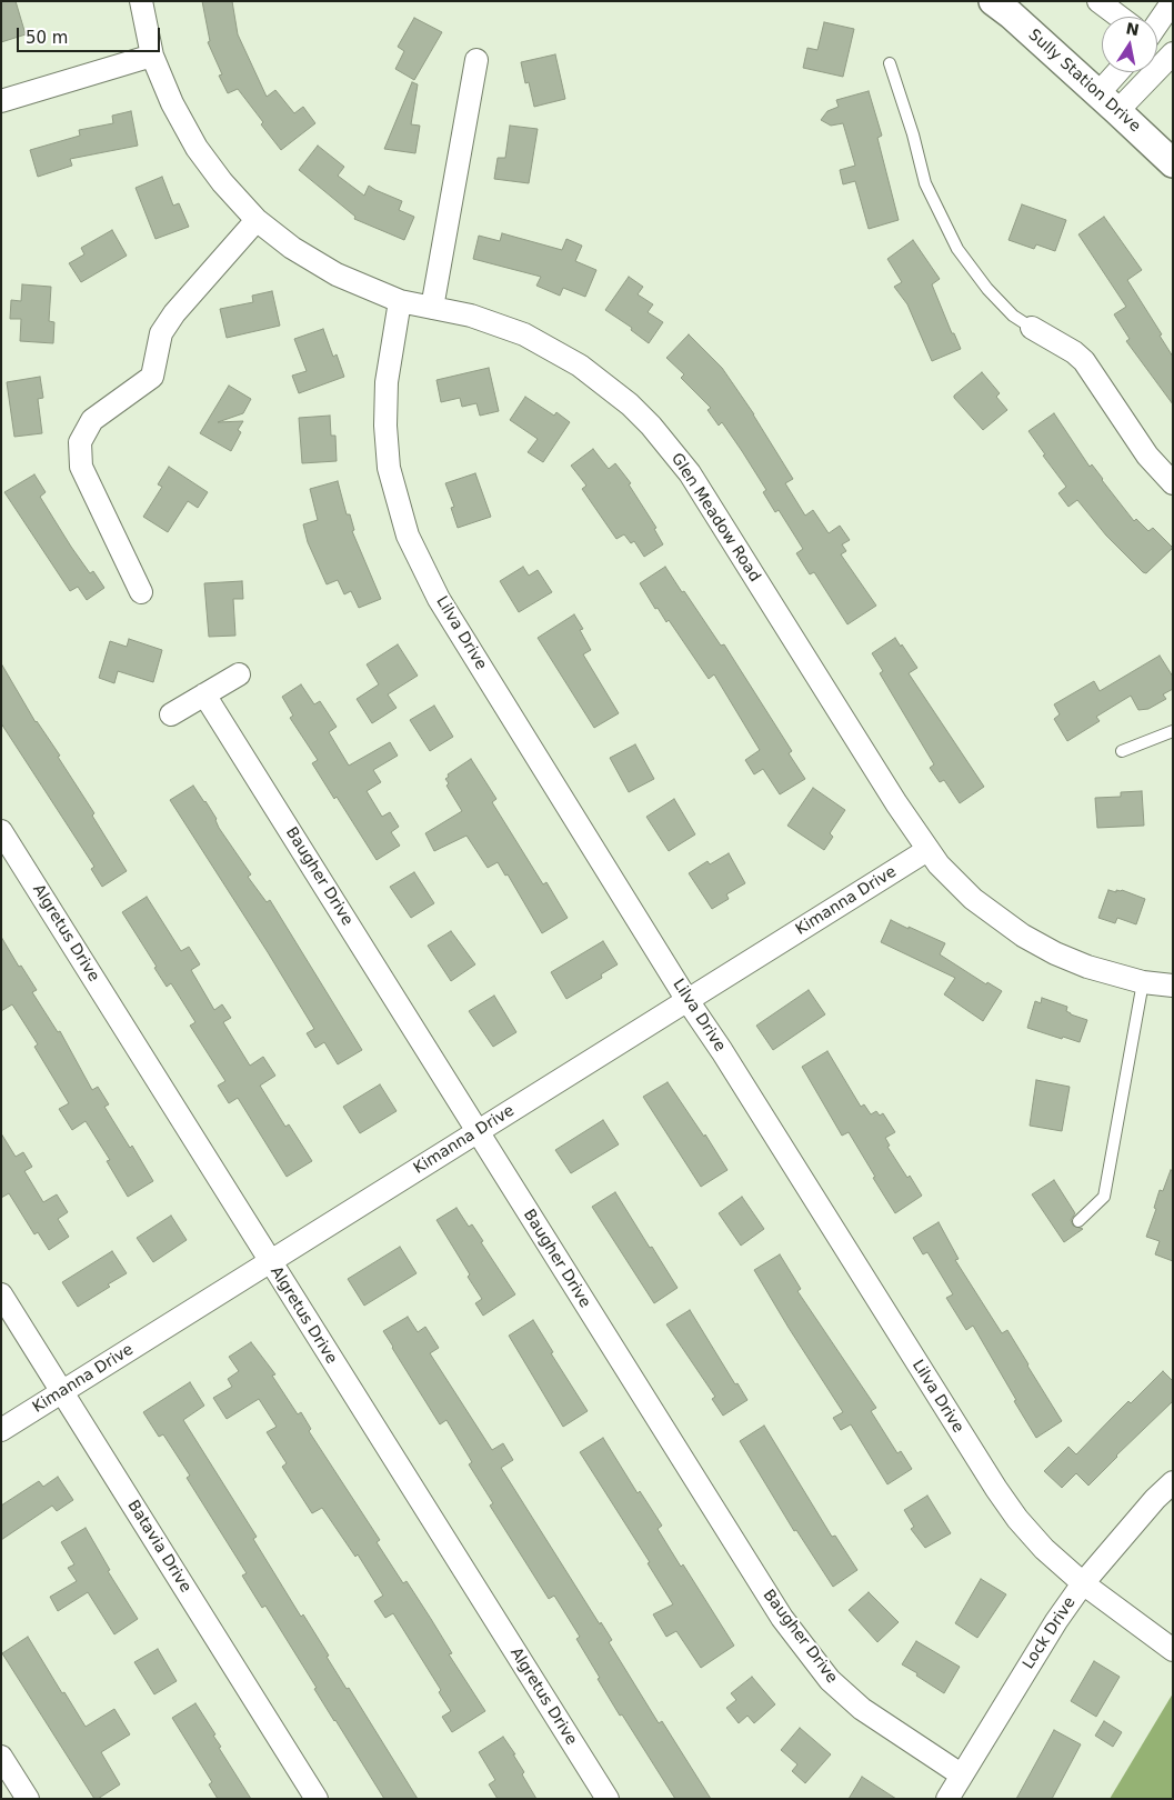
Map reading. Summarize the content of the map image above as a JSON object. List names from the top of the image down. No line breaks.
{"streets":{"street":["Sully Station Drive","Glen Meadow Road","Lilva Drive","Baugher Drive","Kimanna Drive","Algretus Drive","Batavia Drive","Lock Drive"]},"crossings":[["Glen Meadow Road","Lilva Drive"],["Glen Meadow Road","Kimanna Drive"],["Lilva Drive","Kimanna Drive"],["Lilva Drive","Lock Drive"],["Baugher Drive","Kimanna Drive"],["Baugher Drive","Lock Drive"],["Kimanna Drive","Algretus Drive"],["Kimanna Drive","Batavia Drive"]],"scale_bar":"50 m","north":"top"}
